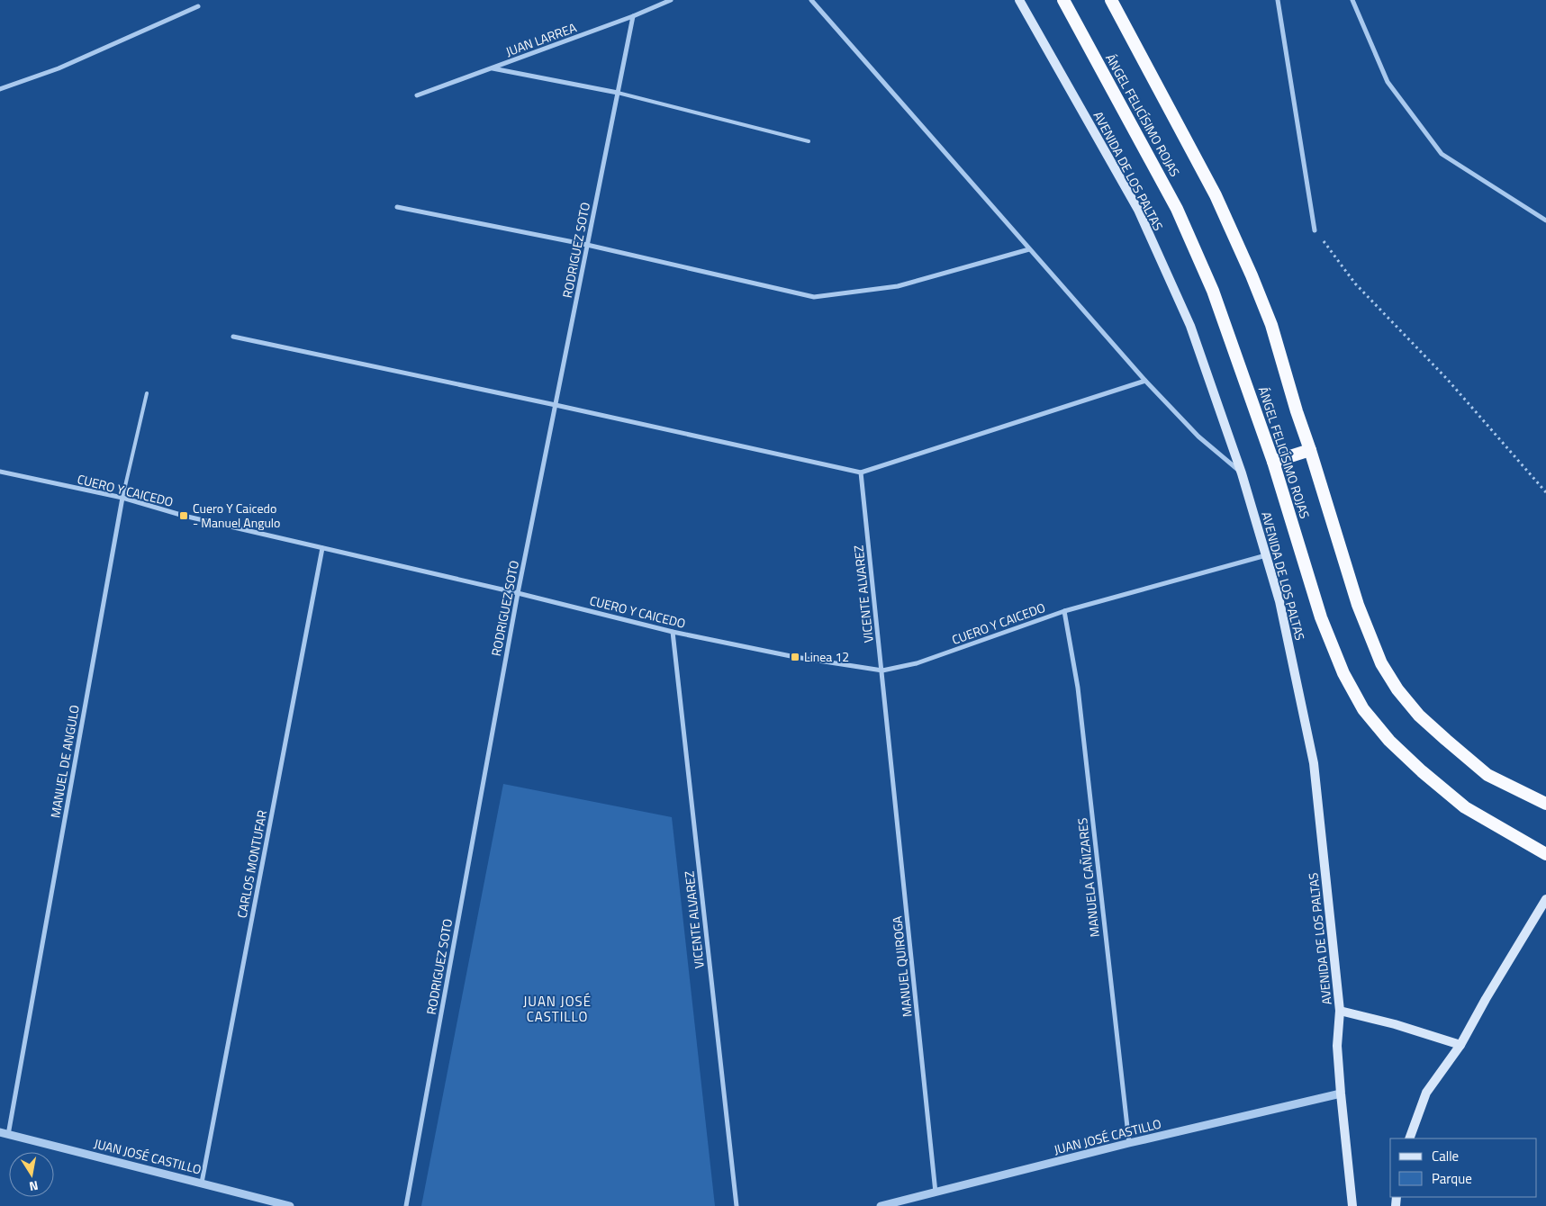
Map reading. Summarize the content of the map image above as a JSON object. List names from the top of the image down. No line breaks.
{"streets":{"highway":["ÁNGEL FELICÍSIMO ROJAS"],"main road":["AVENIDA DE LOS PALTAS"],"street":["JUAN LARREA","RODRIGUEZ SOTO","CUERO Y CAICEDO","VICENTE ALVAREZ","MANUEL DE ANGULO","CARLOS MONTUFAR","MANUELA CAÑIZARES","MANUEL QUIROGA","JUAN JOSÉ CASTILLO"]},"crossings":[["JUAN LARREA","RODRIGUEZ SOTO"],["AVENIDA DE LOS PALTAS","CUERO Y CAICEDO"],["AVENIDA DE LOS PALTAS","JUAN JOSÉ CASTILLO"],["RODRIGUEZ SOTO","CUERO Y CAICEDO"],["CUERO Y CAICEDO","VICENTE ALVAREZ"],["CUERO Y CAICEDO","MANUEL DE ANGULO"],["CUERO Y CAICEDO","CARLOS MONTUFAR"],["CUERO Y CAICEDO","MANUELA CAÑIZARES"],["VICENTE ALVAREZ","MANUEL QUIROGA"],["MANUEL DE ANGULO","JUAN JOSÉ CASTILLO"],["CARLOS MONTUFAR","JUAN JOSÉ CASTILLO"],["MANUELA CAÑIZARES","JUAN JOSÉ CASTILLO"],["MANUEL QUIROGA","JUAN JOSÉ CASTILLO"]],"districts":["JUAN JOSÉ CASTILLO"],"places":{"transit":["Cuero Y Caicedo - Manuel Angulo","Linea 12"]},"legend":["Calle","Parque"],"north":"bottom"}
